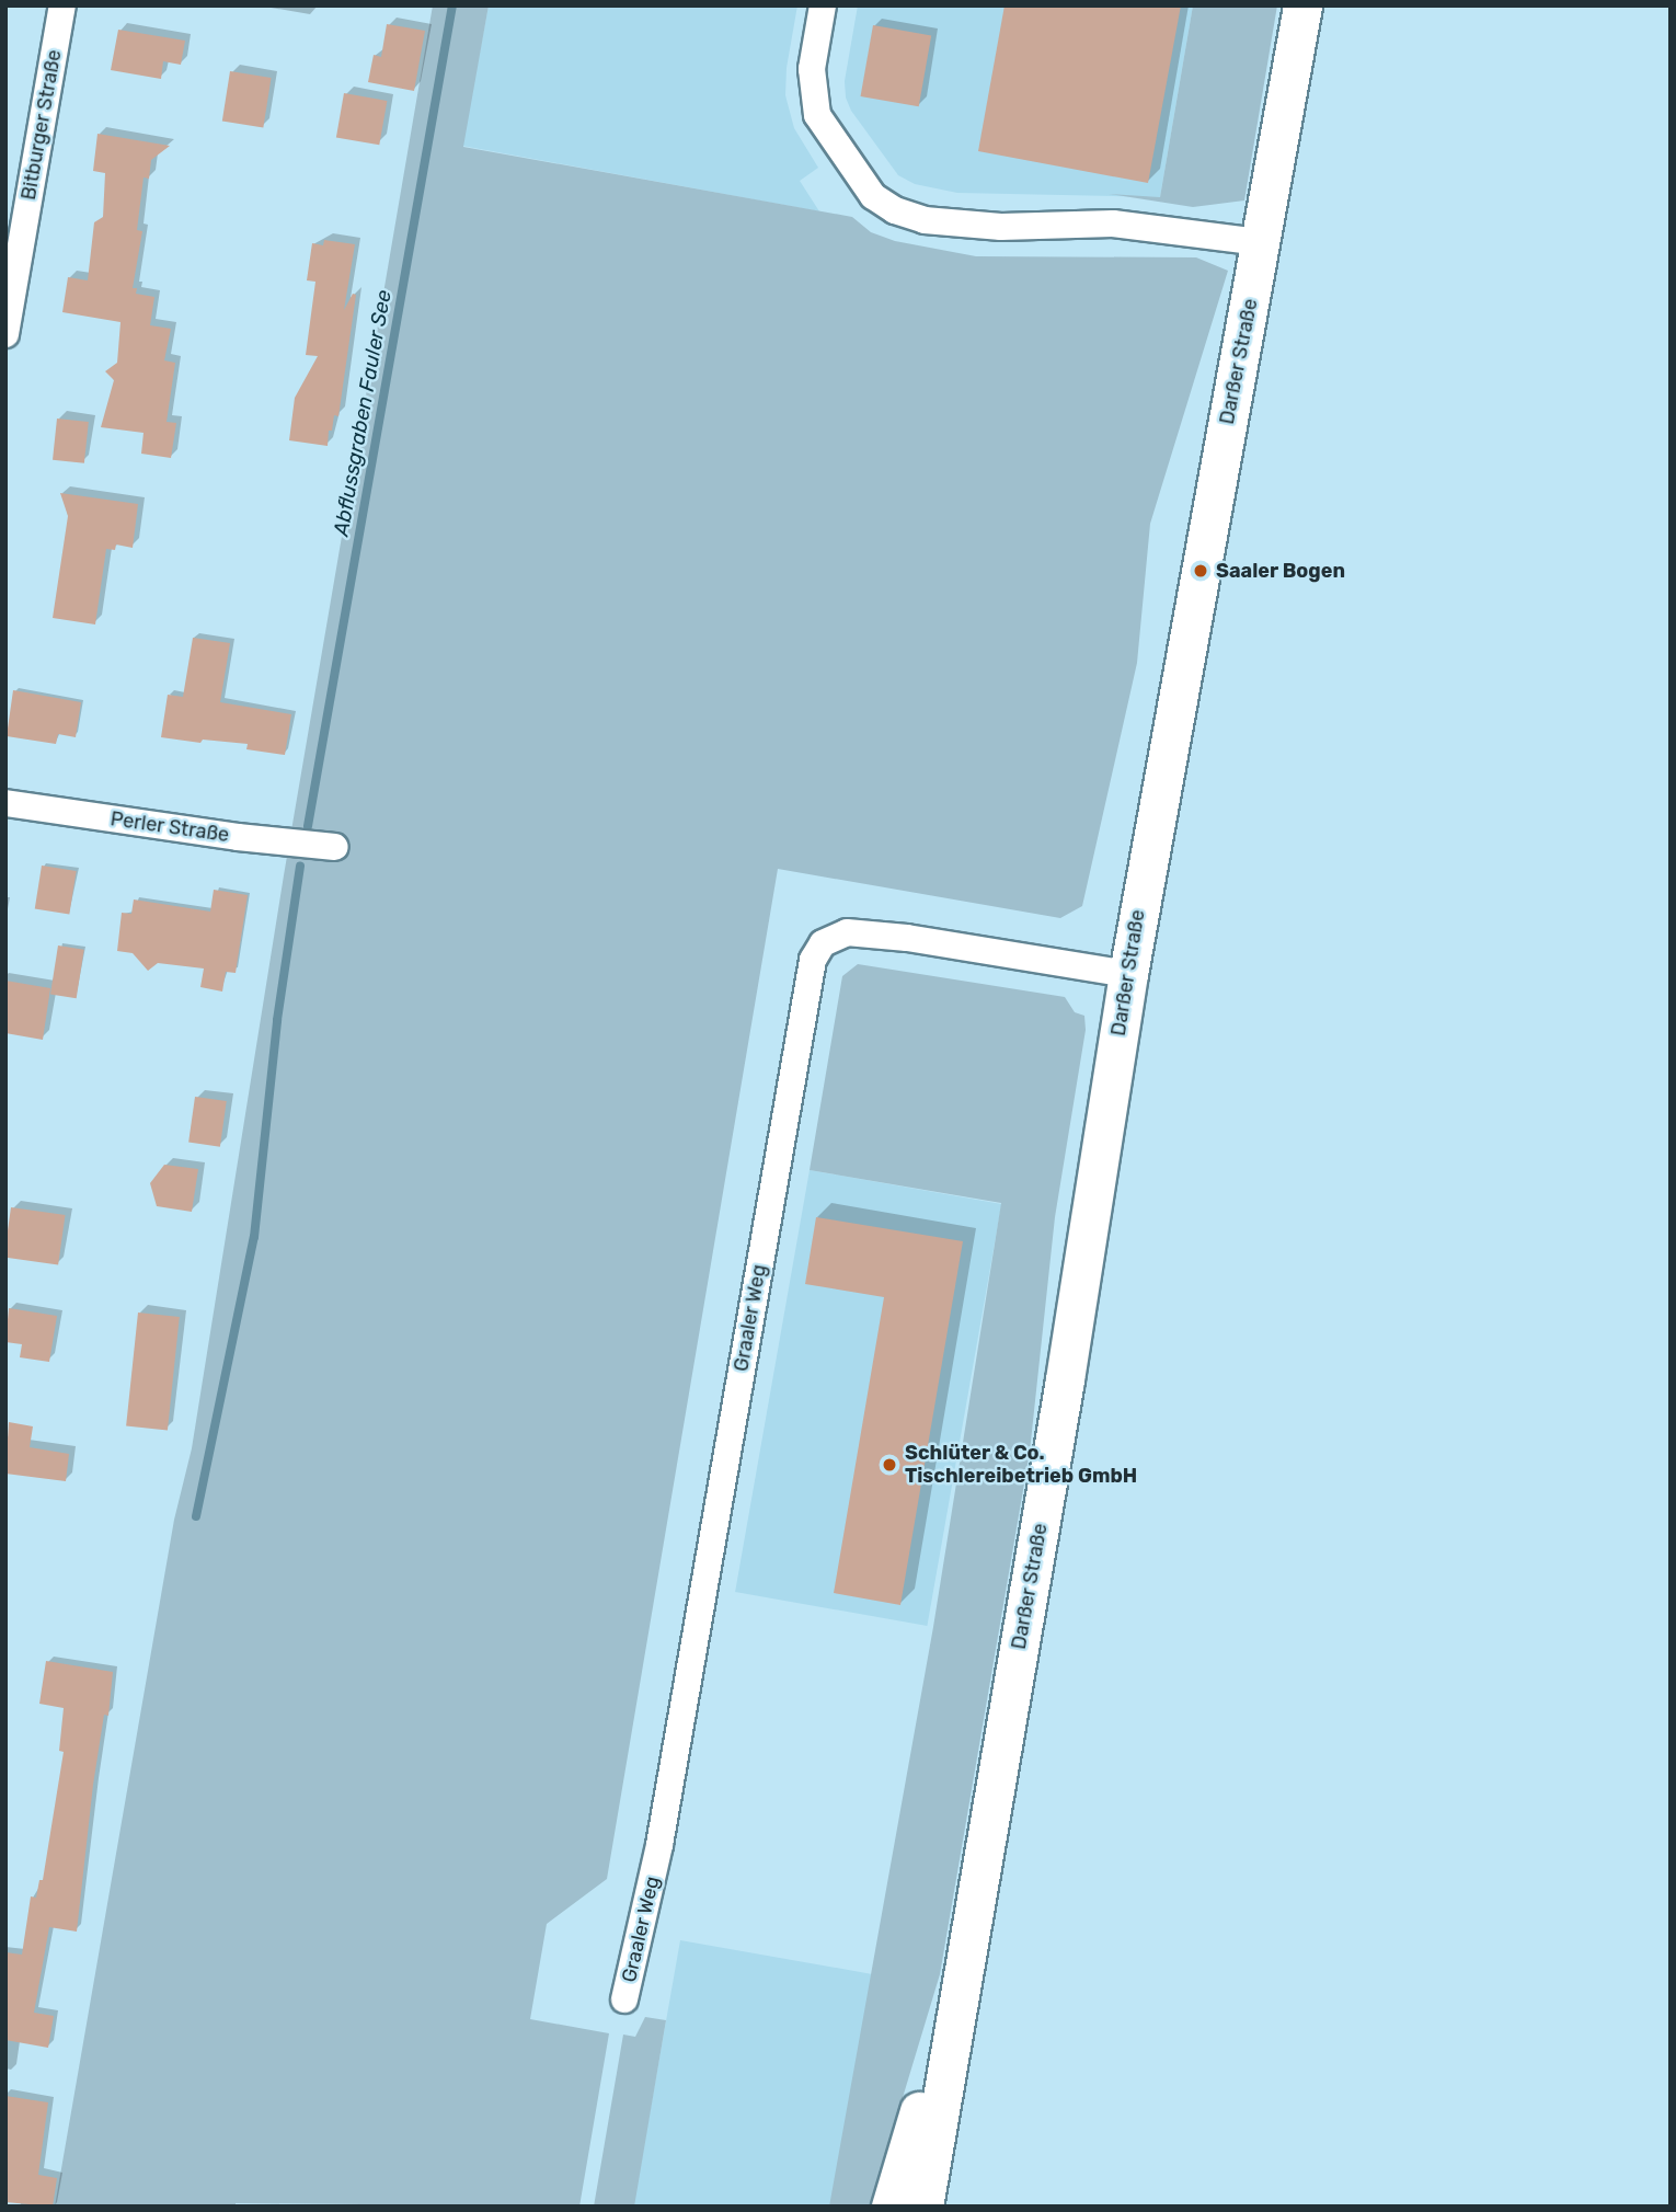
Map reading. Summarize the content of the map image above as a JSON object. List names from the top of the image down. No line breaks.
{"streets":{"main road":["Darßer Straße"],"street":["Bitburger Straße","Perler Straße","Graaler Weg"]},"crossings":[["Darßer Straße","Graaler Weg"]],"water":["Abflussgraben Fauler See"],"places":["Saaler Bogen","Schlüter & Co. Tischlereibetrieb GmbH"]}
